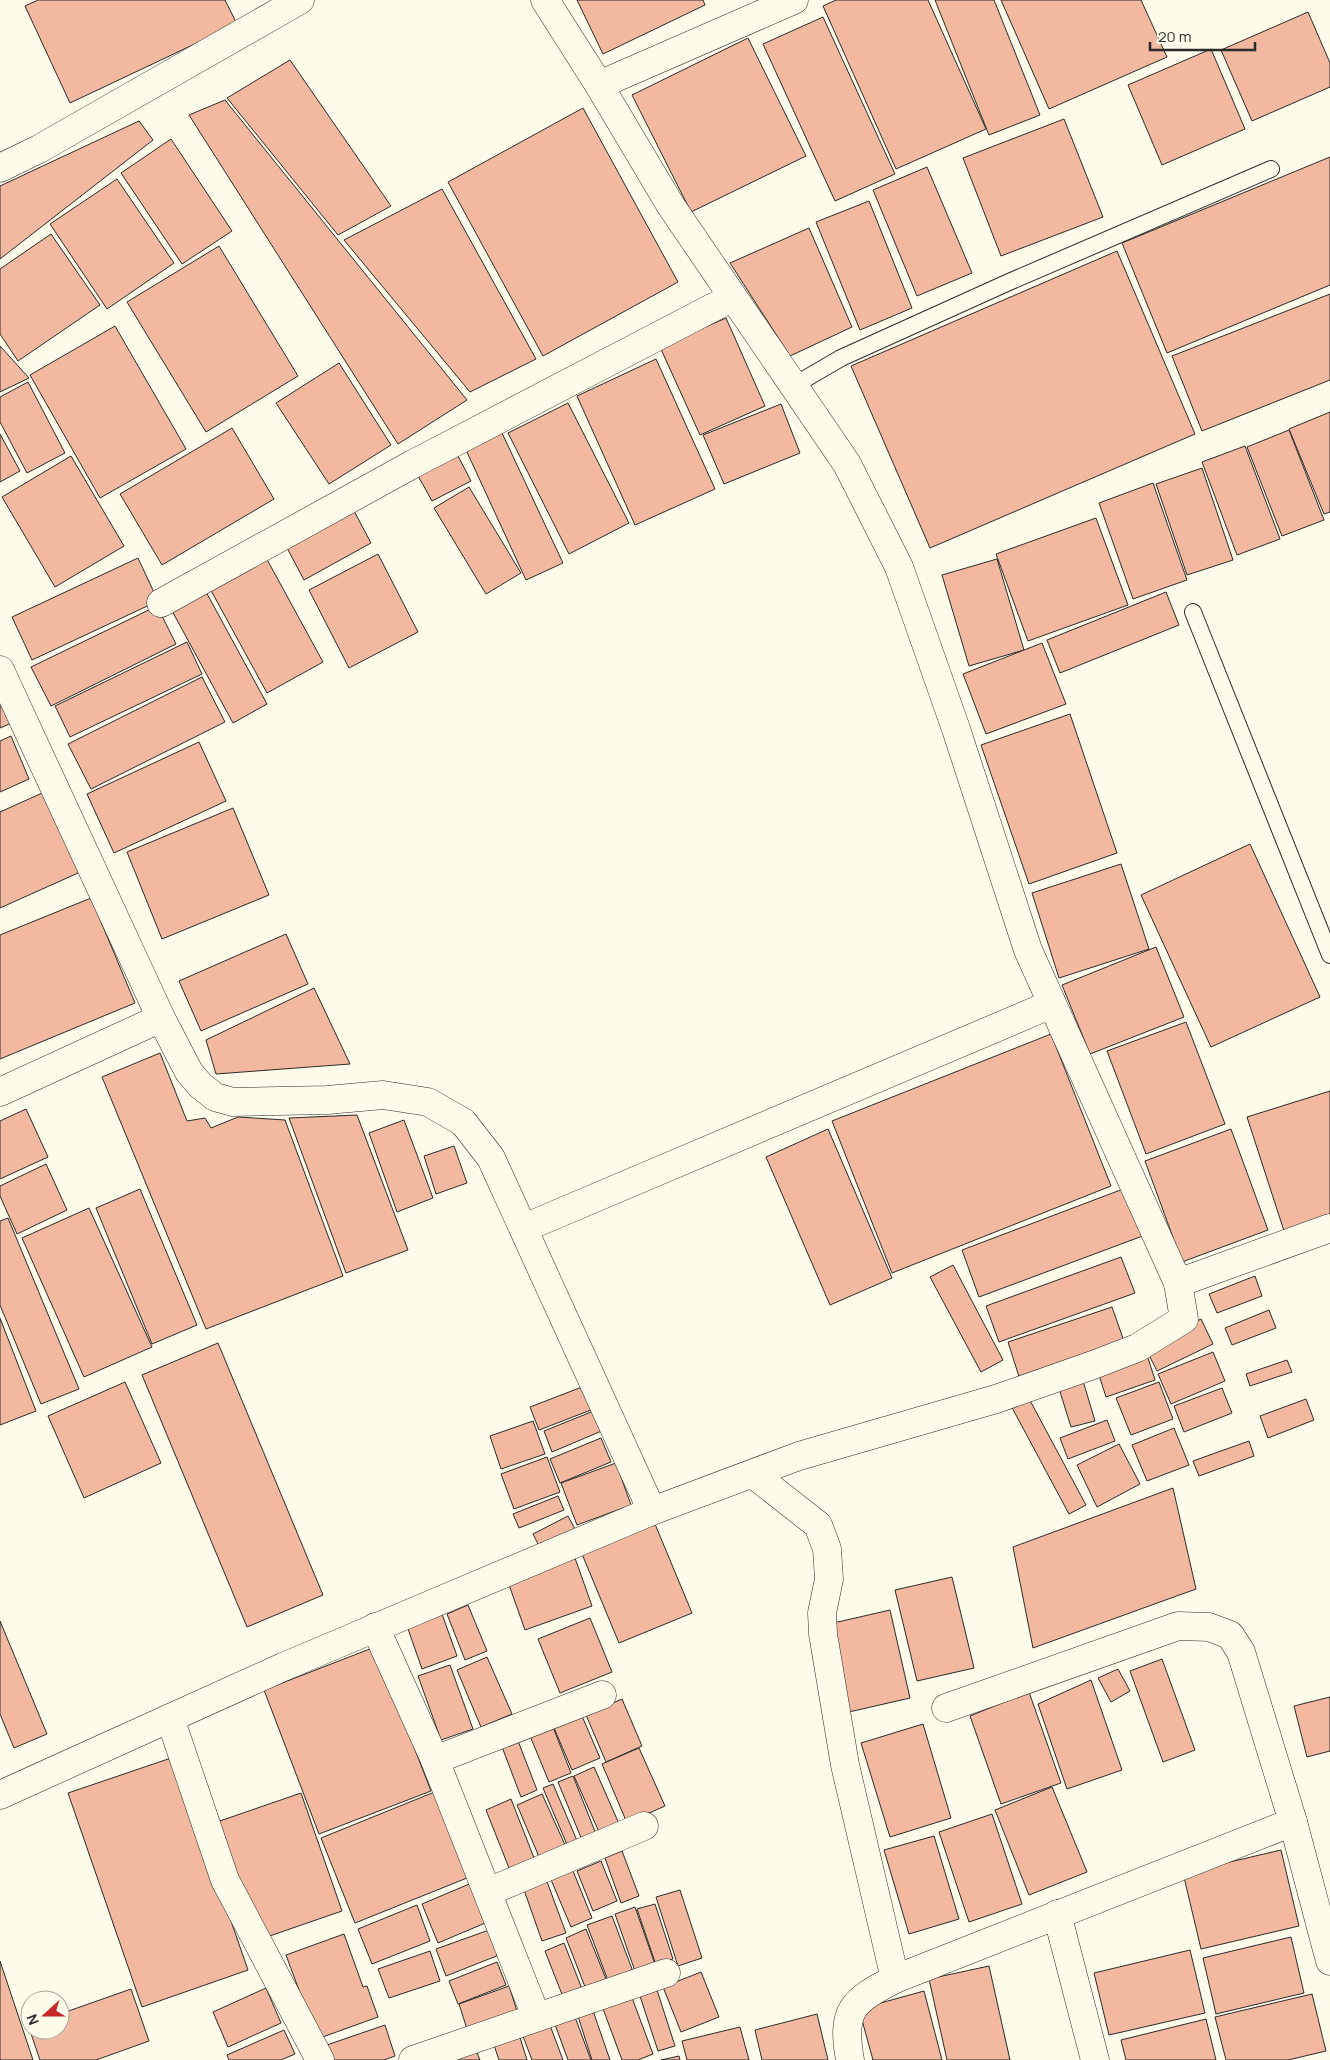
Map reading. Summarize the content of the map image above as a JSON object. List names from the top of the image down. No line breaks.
{"scale_bar":"20 m","north":"left"}
